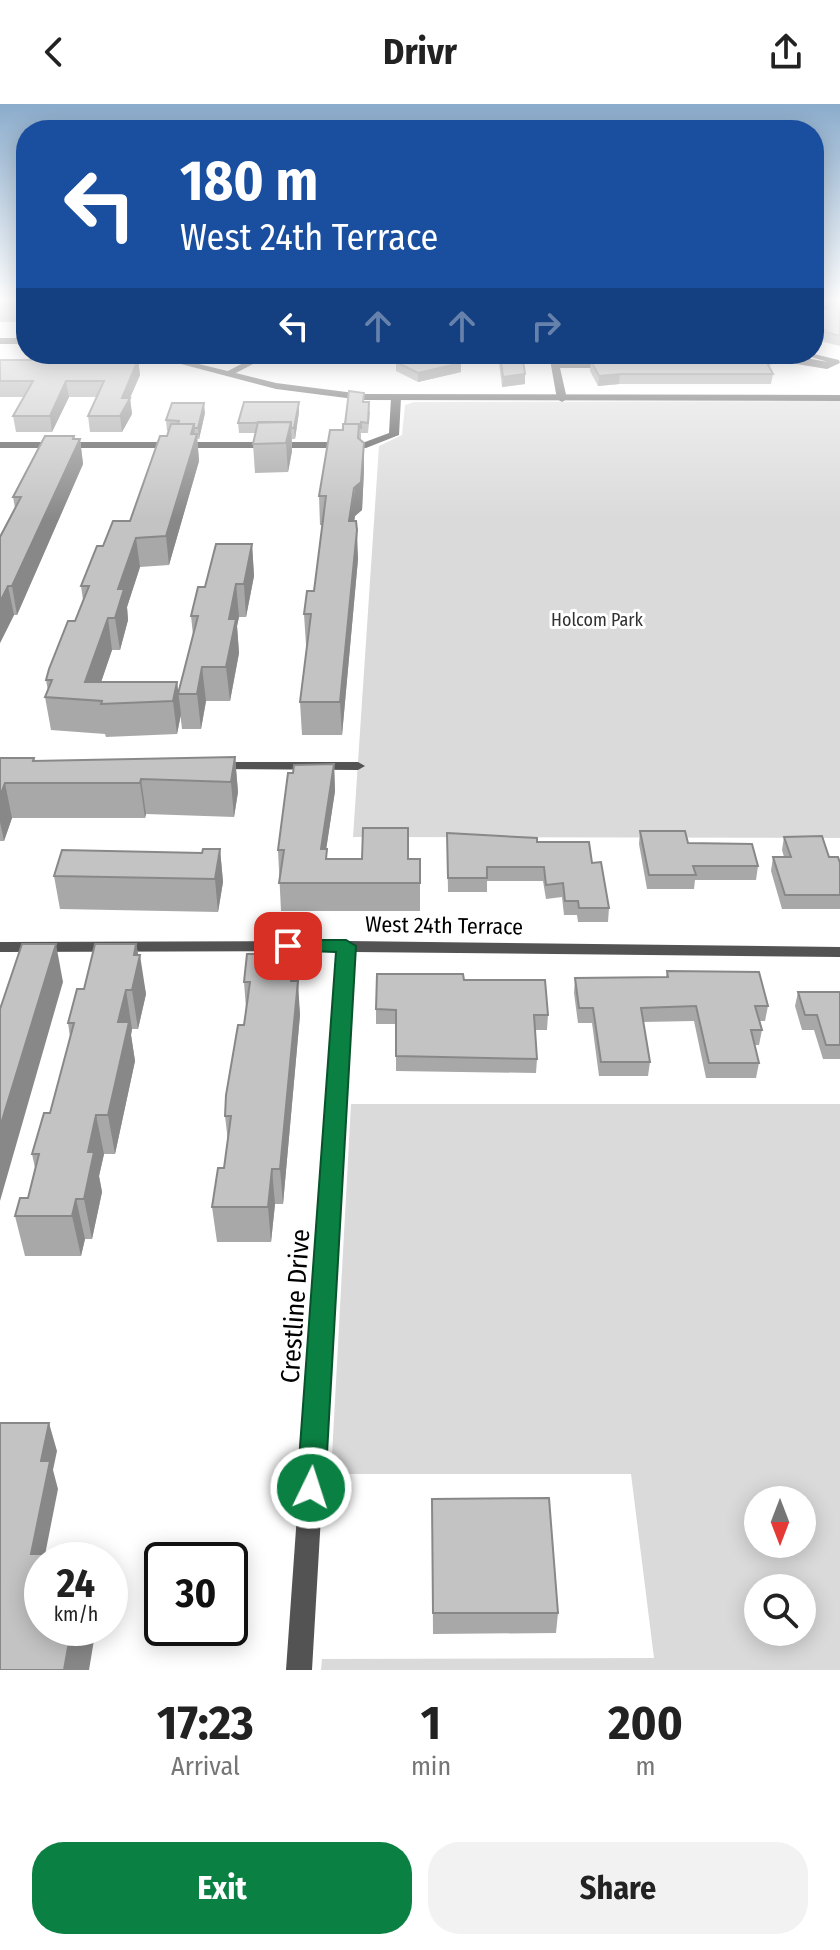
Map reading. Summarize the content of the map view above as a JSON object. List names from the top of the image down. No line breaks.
{"streets":{"street":["West 24th Terrace","Crestline Drive"]},"crossings":[["West 24th Terrace","Crestline Drive"]],"parks":["Holcom Park"],"north":"bottom","page":{"header":"Drivr","turn":["180 m","West 24th Terrace"],"speed":"24 km/h","limit":"30","eta":["17:23","Arrival","1","min","200","m"],"buttons":["Exit","Share"]}}
